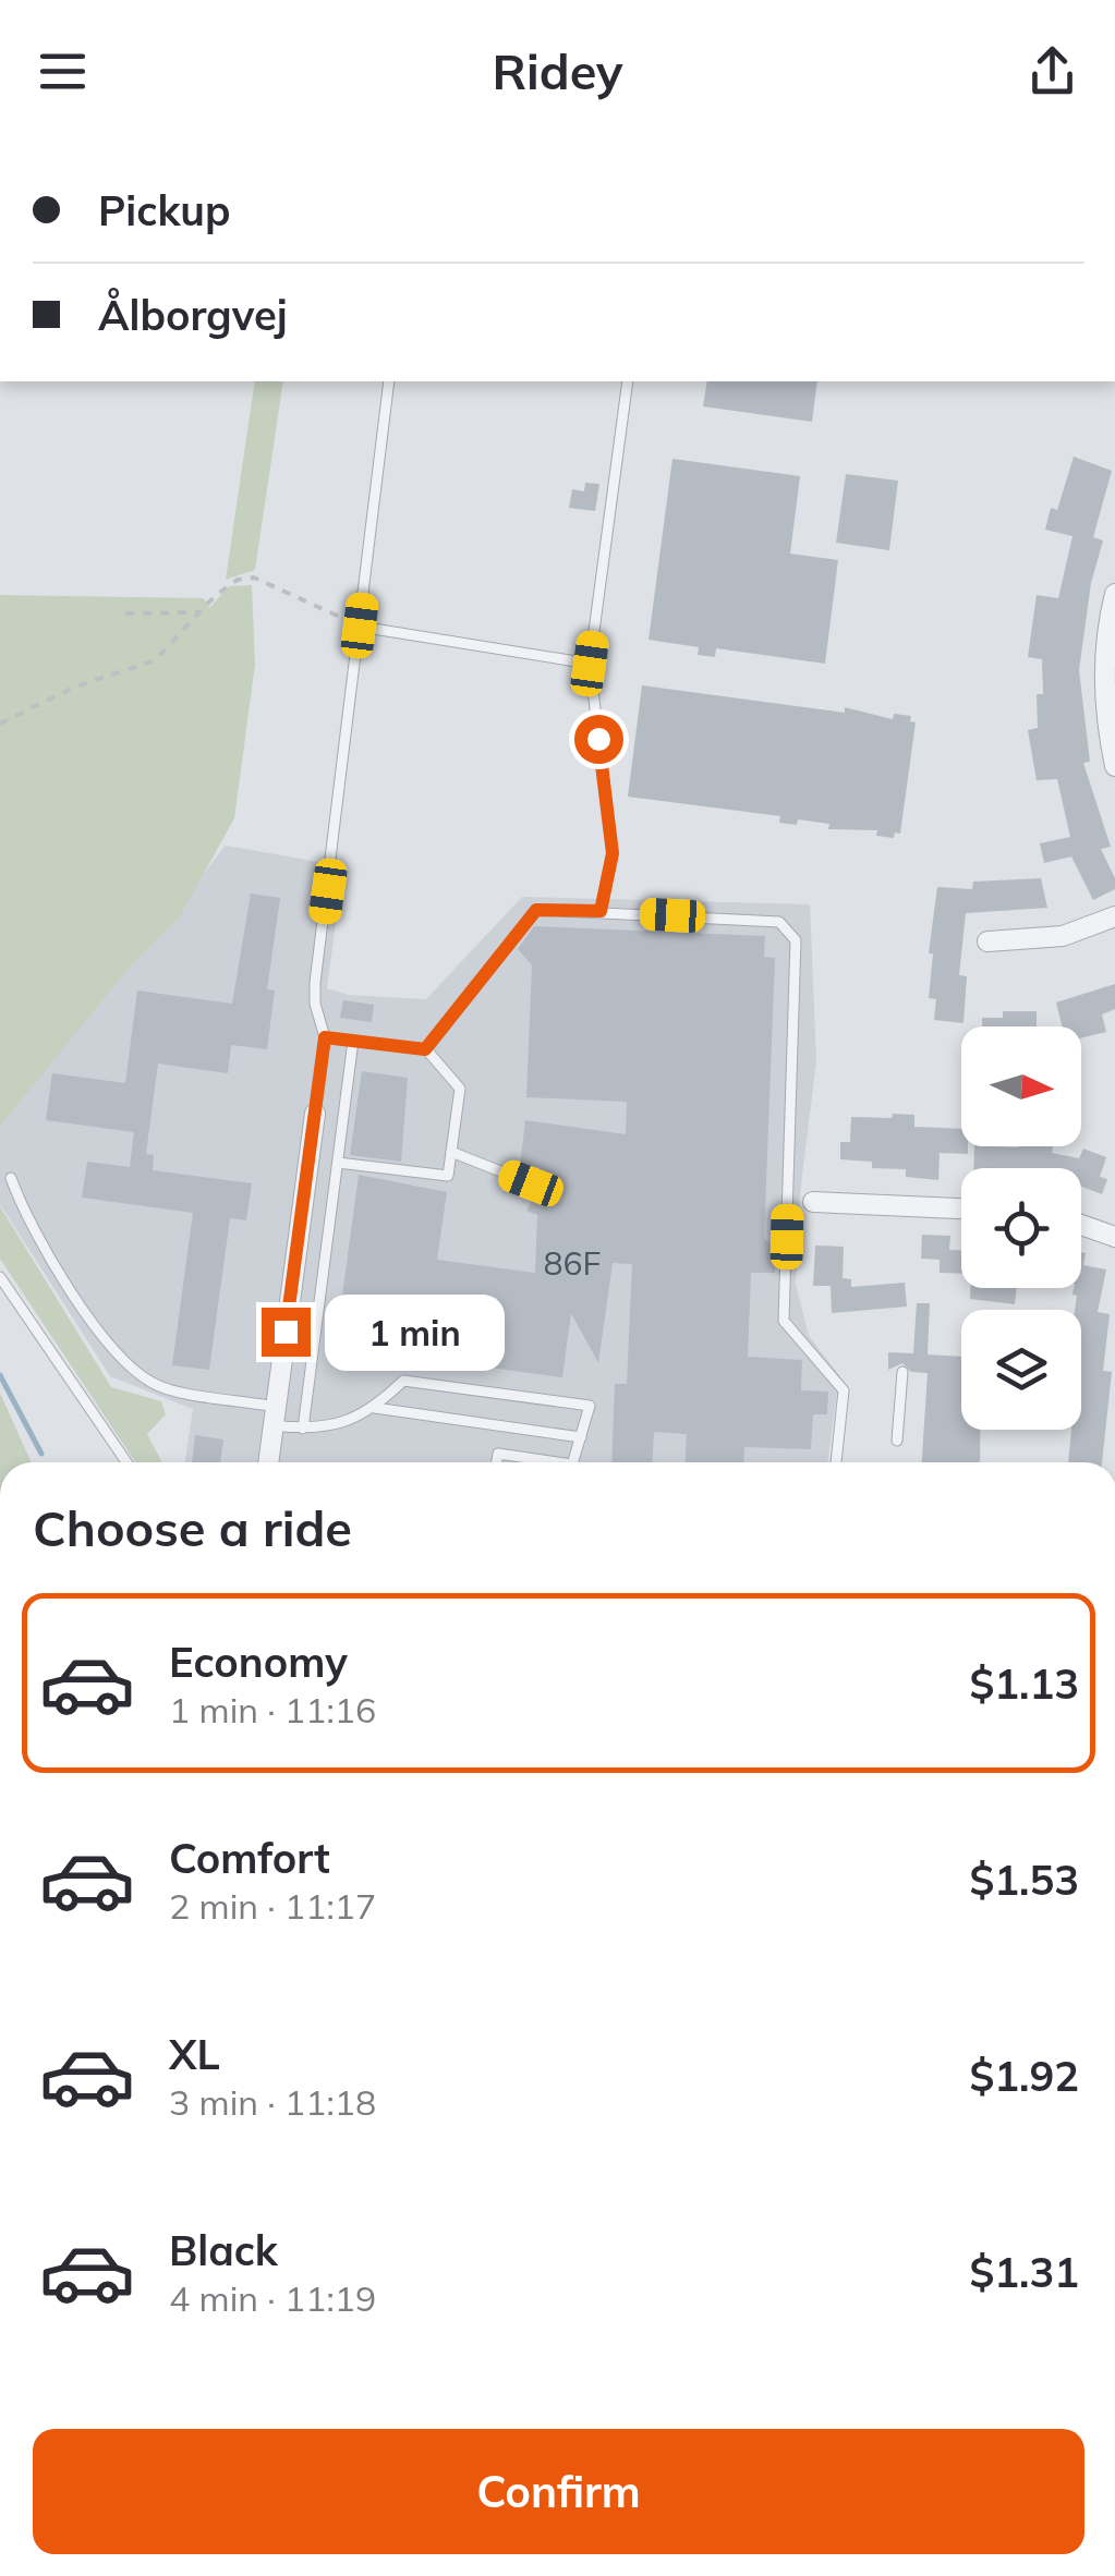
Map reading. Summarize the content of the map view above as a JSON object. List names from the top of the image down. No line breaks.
{"house_numbers":["86F"],"north":"right","page":{"header":"Ridey","banner":["Pickup","Ålborgvej"],"bubble":"1 min","heading":"Choose a ride","list":[{"name":"Economy","note":"1 min · 11:16","value":"$1.13"},{"name":"Comfort","note":"2 min · 11:17","value":"$1.53"},{"name":"XL","note":"3 min · 11:18","value":"$1.92"},{"name":"Black","note":"4 min · 11:19","value":"$1.31"}],"buttons":"Confirm"}}
